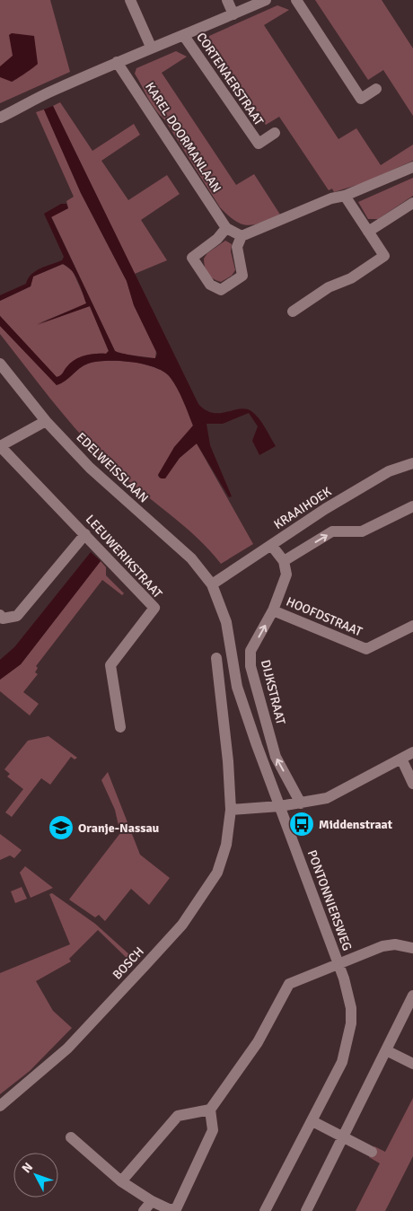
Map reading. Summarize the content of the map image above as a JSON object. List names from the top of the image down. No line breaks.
{"streets":{"street":["CORTENAERSTRAAT","KAREL DOORMANLAAN","EDELWEISSLAAN","KRAAIHOEK","LEEUWERIKSTRAAT","HOOFDSTRAAT","DIJKSTRAAT","PONTONNIERSWEG","BOSCH"]},"crossings":[["EDELWEISSLAAN","KRAAIHOEK"],["EDELWEISSLAAN","PONTONNIERSWEG"],["KRAAIHOEK","PONTONNIERSWEG"],["HOOFDSTRAAT","DIJKSTRAAT"]],"places":{"bus stop":["Middenstraat"],"school or university":["Oranje-Nassau"]},"north":"top left"}
